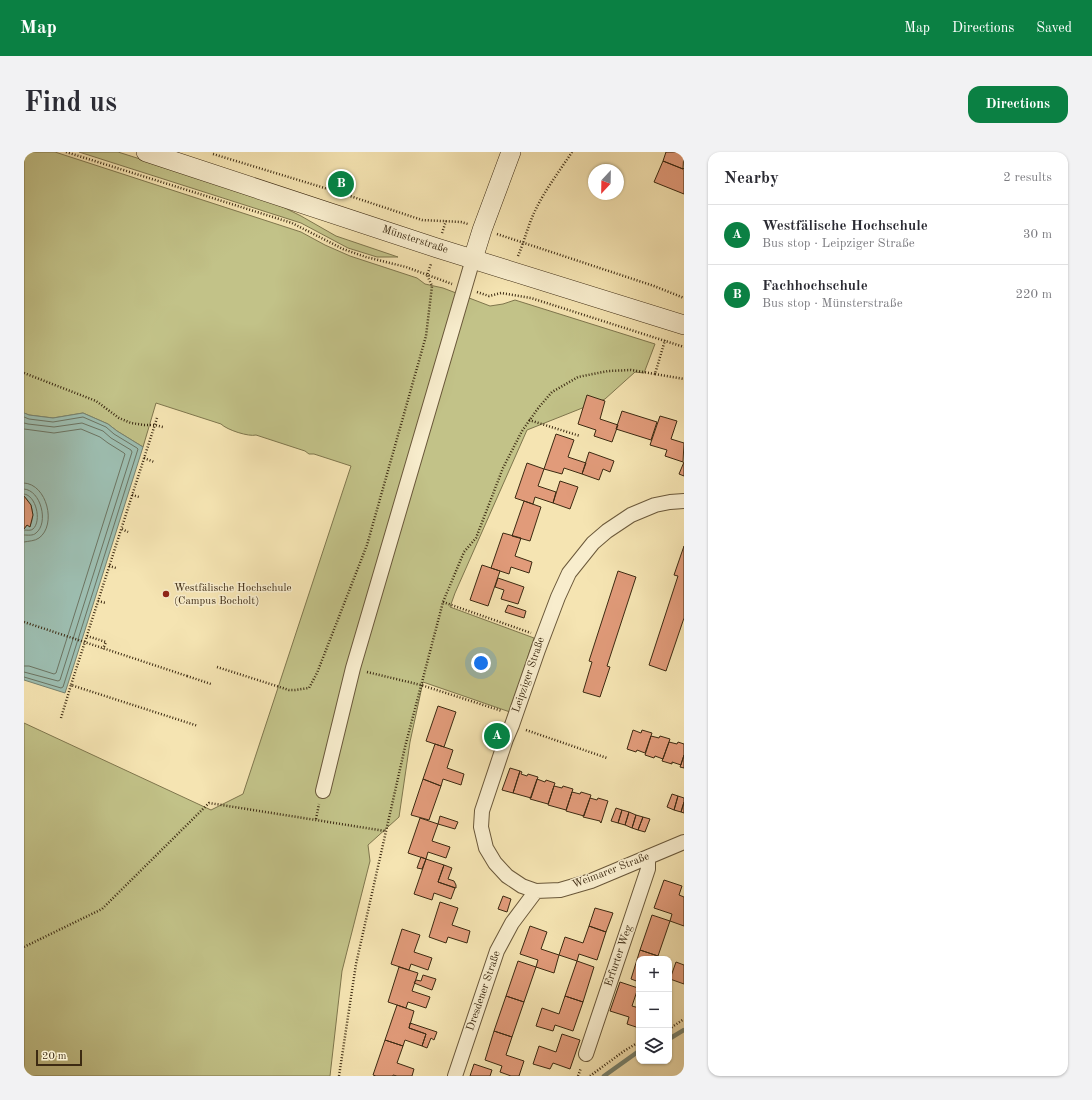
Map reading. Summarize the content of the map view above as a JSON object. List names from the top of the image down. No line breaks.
{"streets":{"main road":["Münsterstraße"],"street":["Leipziger Straße","Weimarer Straße","Erfurter Weg","Dresdener Straße"]},"crossings":[["Leipziger Straße","Weimarer Straße"],["Leipziger Straße","Dresdener Straße"],["Weimarer Straße","Erfurter Weg"],["Weimarer Straße","Dresdener Straße"]],"places":["Westfälische Hochschule (Campus Bocholt)"],"scale_bar":"20 m","north":"bottom","page":{"header":"Map","nav":["Map","Directions","Saved"],"buttons":"Directions","title":"Find us","heading":["Nearby","2 results"],"pins":["B","A"],"list":[{"mark":"A","name":"Westfälische Hochschule","note":"Bus stop · Leipziger Straße","value":"30 m"},{"mark":"B","name":"Fachhochschule","note":"Bus stop · Münsterstraße","value":"220 m"}],"map_buttons":["+","−"],"scale":"20 m"}}
